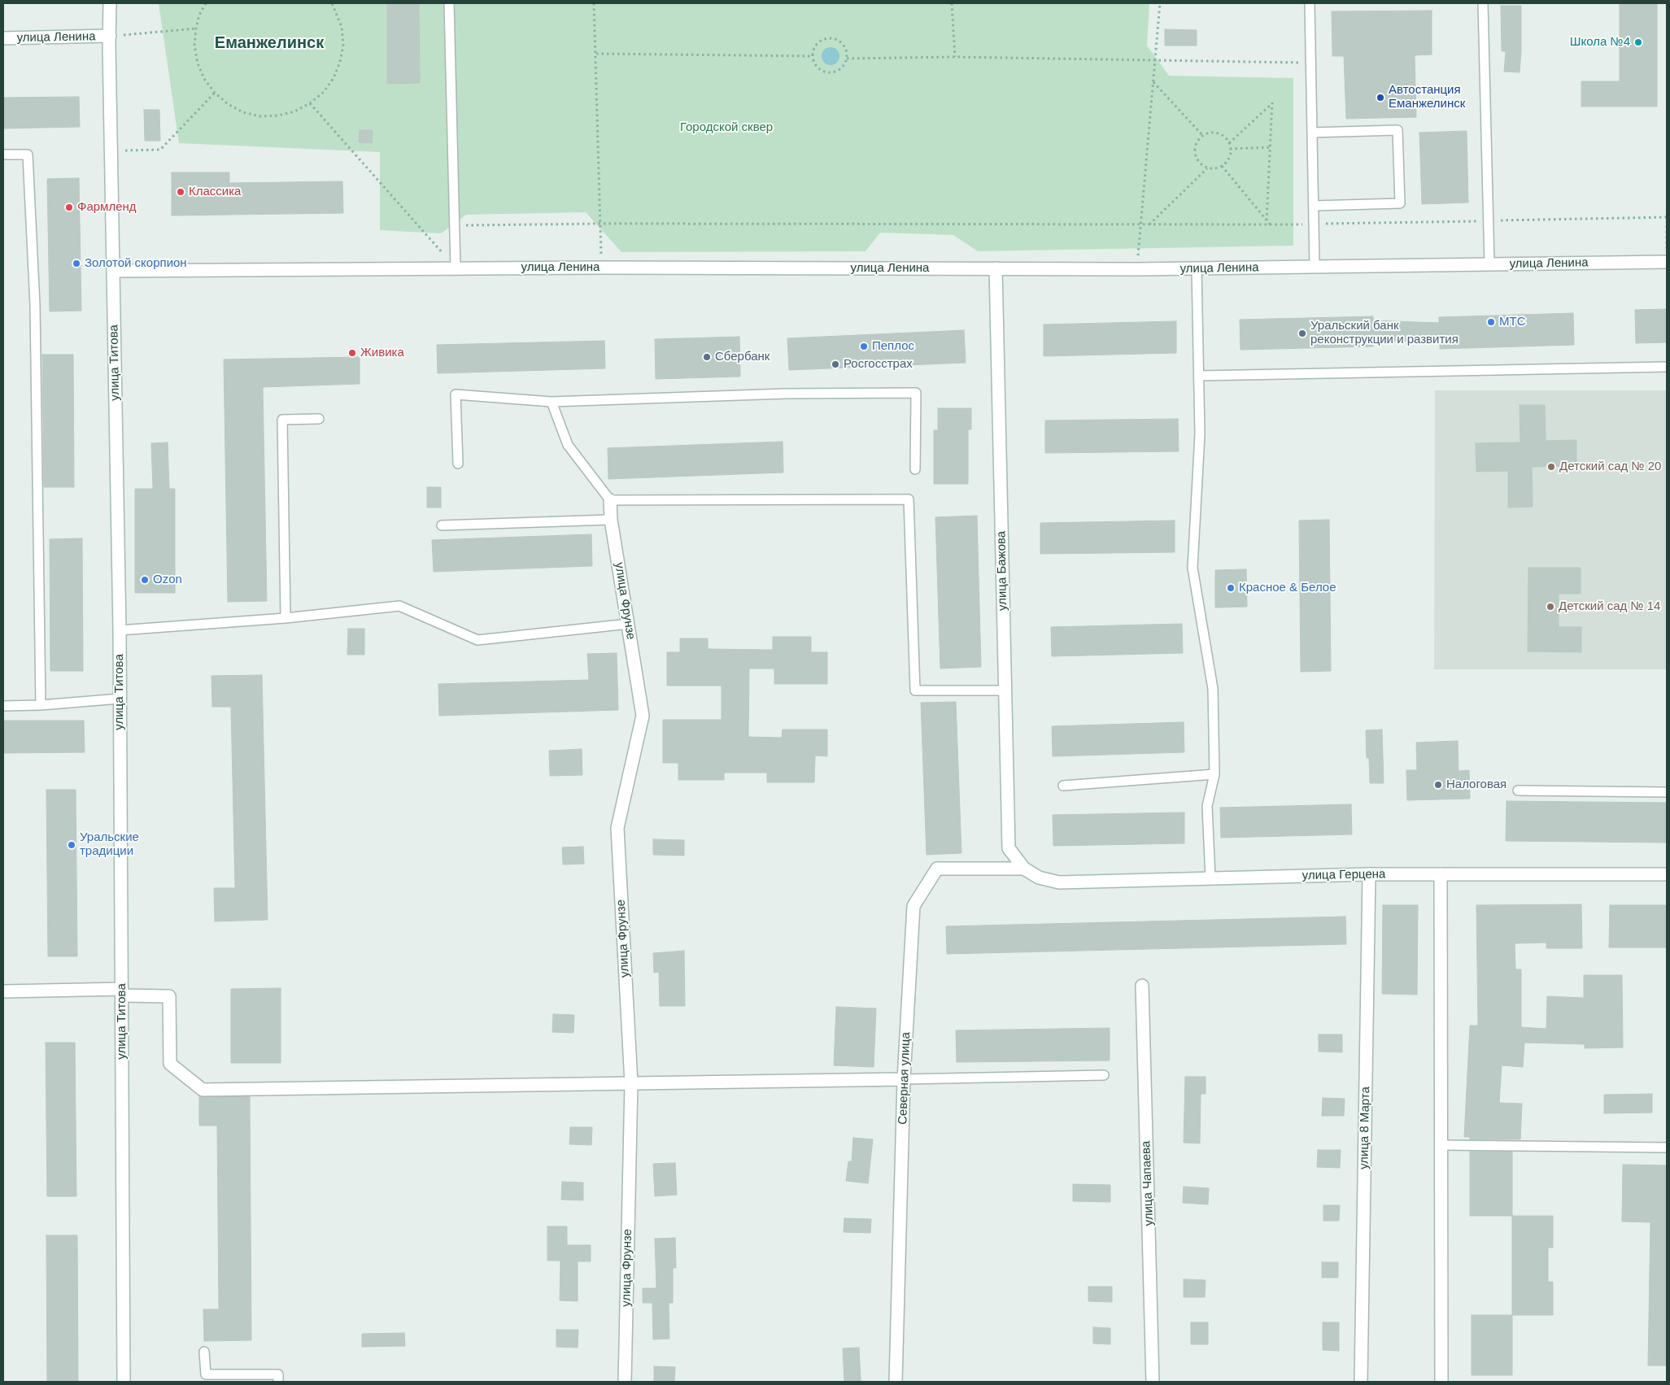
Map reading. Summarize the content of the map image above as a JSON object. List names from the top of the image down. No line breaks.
{"streets":{"street":["улица Ленина","улица Титова","улица Бажова","улица Фрунзе","улица Герцена","Северная улица","улица 8 Марта","улица Чапаева"]},"crossings":[["улица Ленина","улица Титова"],["улица Ленина","улица Бажова"],["улица Бажова","улица Герцена"],["улица Бажова","Северная улица"],["улица Герцена","Северная улица"],["улица Герцена","улица 8 Марта"]],"districts":["Еманжелинск"],"parks":["Городской сквер"],"places":["Школа №4","Автостанция Еманжелинск","Классика","Фармленд","Золотой скорпион","МТС","Уральский банк реконструкции и развития","Пеплос","Живика","Сбербанк","Росгосстрах","Детский сад № 20","Ozon","Красное & Белое","Детский сад № 14","Налоговая","Уральские традиции"]}
